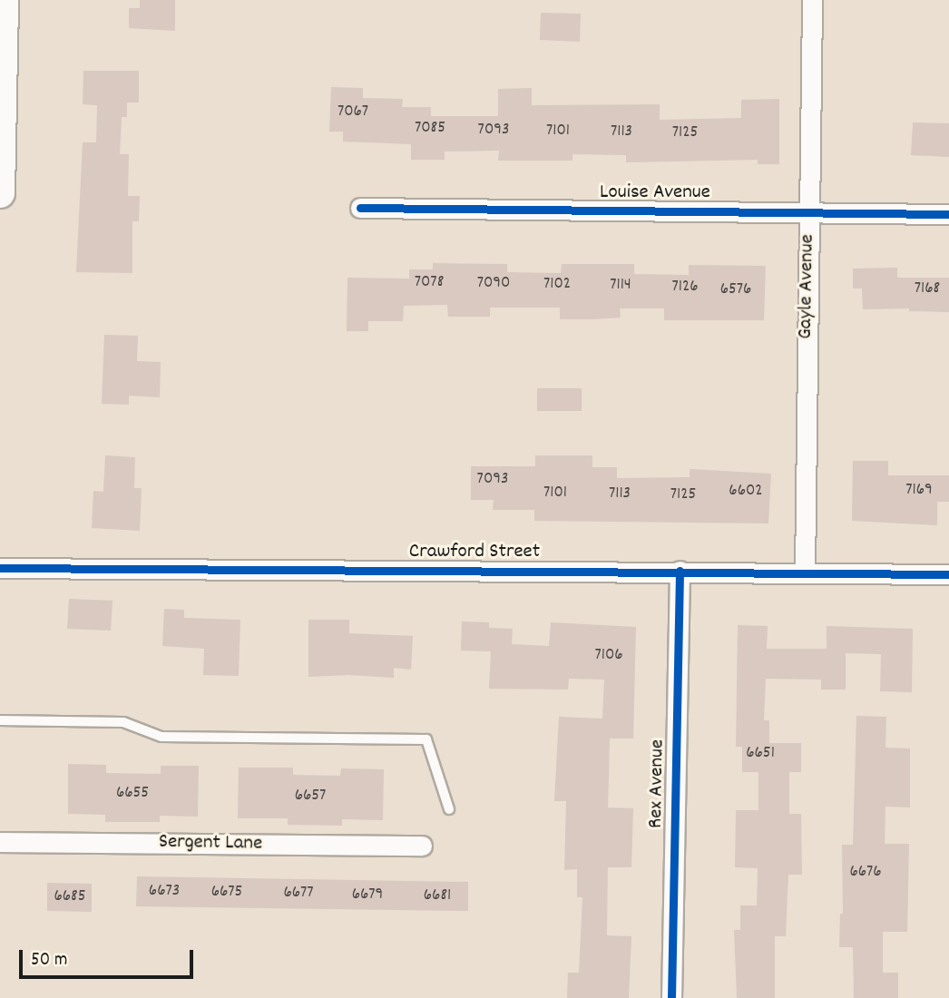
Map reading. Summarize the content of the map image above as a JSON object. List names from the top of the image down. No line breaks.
{"streets":{"street":["Louise Avenue","Gayle Avenue","Crawford Street","Rex Avenue","Sergent Lane"]},"crossings":[["Louise Avenue","Gayle Avenue"],["Gayle Avenue","Crawford Street"],["Crawford Street","Rex Avenue"]],"house_numbers":["7067","7085","7093","7101","7113","7125","7078","7090","7102","7114","7126","7168","6576","7093","7169","6602","7101","7113","7125","7106","6651","6655","6657","6676","6673","6675","6677","6679","6681","6685"],"scale_bar":"50 m"}
